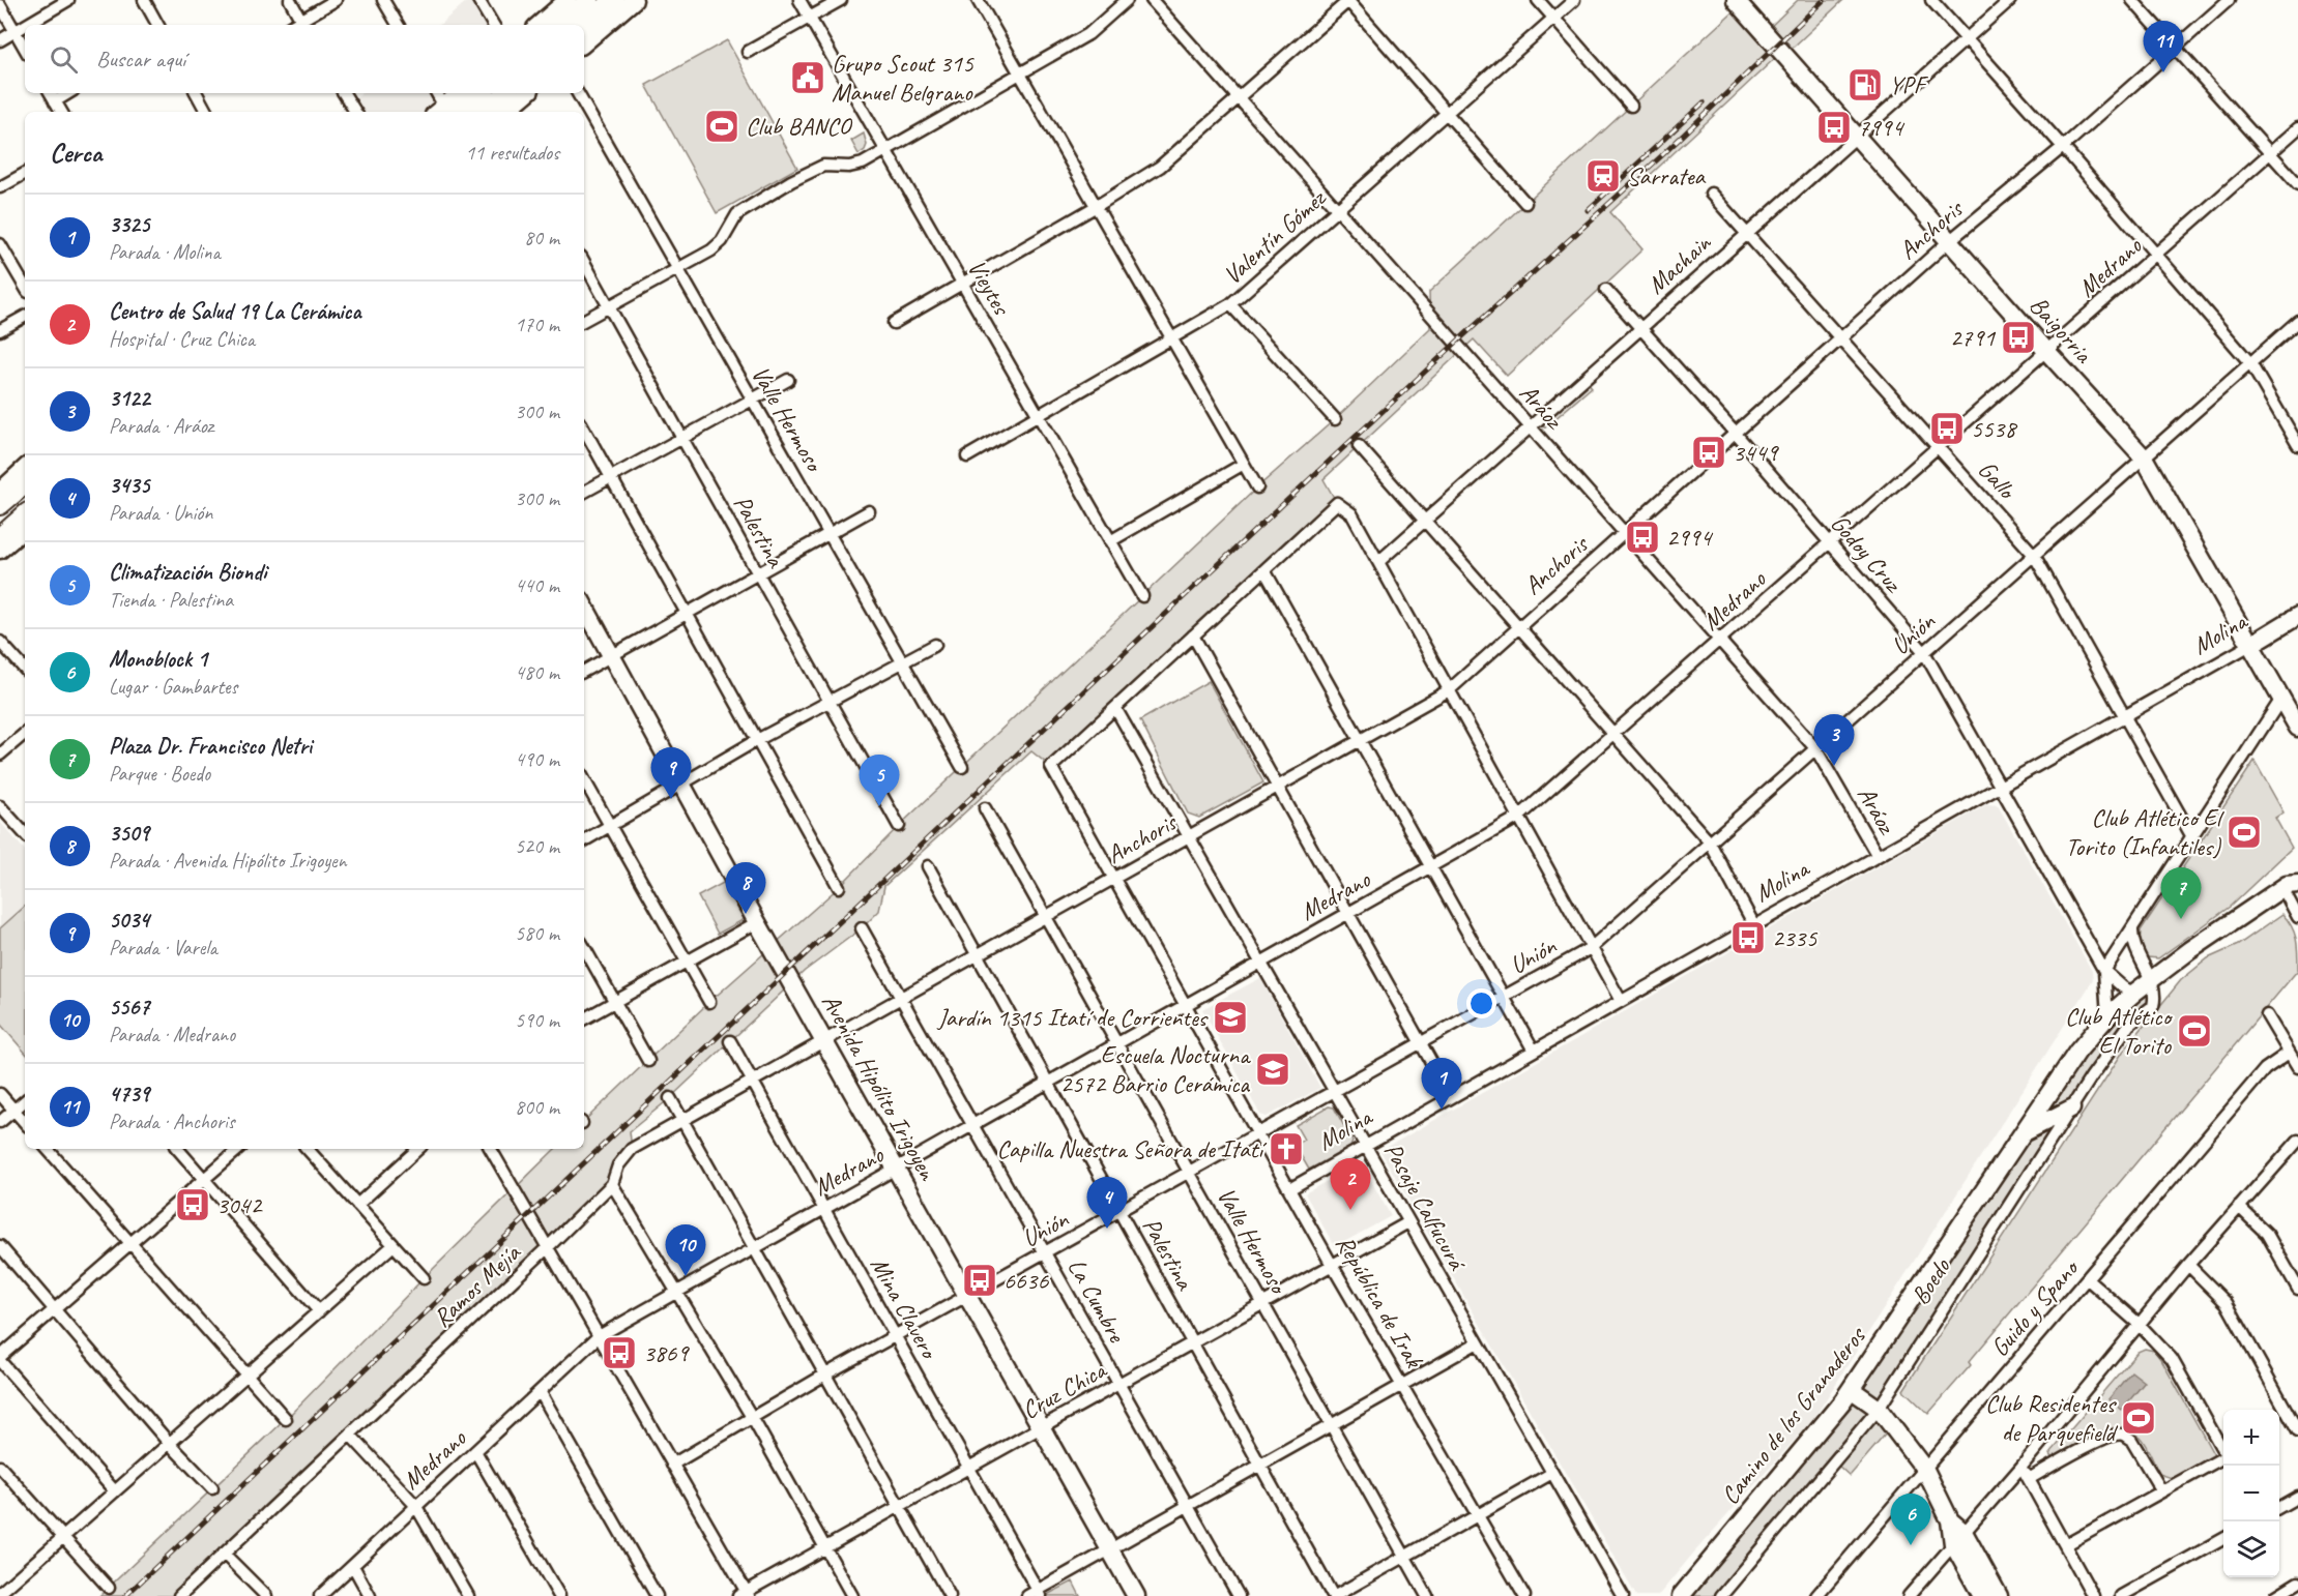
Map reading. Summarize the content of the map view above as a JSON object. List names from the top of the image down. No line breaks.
{"streets":{"street":["Anchoris","Valentín Gómez","Machain","Medrano","Vieytes","Baigorria","Aráoz","Valle Hermoso","Gallo","Palestina","Godoy Cruz","Unión","Molina","Avenida Hipólito Irigoyen","Pasaje Calfucurá","Boedo","Ramos Mejía","La Cumbre","República de Irak","Mina Clavero","Guido y Spano","Cruz Chica","Camino de los Granaderos"]},"crossings":[["Anchoris","Baigorria"],["Anchoris","Aráoz"],["Anchoris","Valle Hermoso"],["Anchoris","Gallo"],["Anchoris","Palestina"],["Anchoris","Godoy Cruz"],["Anchoris","Avenida Hipólito Irigoyen"],["Anchoris","Pasaje Calfucurá"],["Anchoris","Ramos Mejía"],["Anchoris","La Cumbre"],["Anchoris","República de Irak"],["Valentín Gómez","Vieytes"],["Valentín Gómez","Aráoz"],["Machain","Baigorria"],["Machain","Aráoz"],["Machain","Gallo"],["Machain","Godoy Cruz"],["Medrano","Baigorria"],["Medrano","Aráoz"],["Medrano","Valle Hermoso"],["Medrano","Gallo"],["Medrano","Palestina"],["Medrano","Godoy Cruz"],["Medrano","Avenida Hipólito Irigoyen"],["Medrano","Pasaje Calfucurá"],["Medrano","La Cumbre"],["Medrano","República de Irak"],["Medrano","Mina Clavero"],["Baigorria","Unión"],["Baigorria","Molina"],["Aráoz","Unión"],["Aráoz","Molina"],["Valle Hermoso","Unión"],["Valle Hermoso","Cruz Chica"],["Gallo","Unión"],["Gallo","Molina"],["Palestina","Unión"],["Palestina","Cruz Chica"],["Godoy Cruz","Unión"],["Godoy Cruz","Molina"],["Godoy Cruz","Camino de los Granaderos"],["Unión","Avenida Hipólito Irigoyen"],["Unión","Pasaje Calfucurá"],["Unión","La Cumbre"],["Unión","República de Irak"],["Unión","Mina Clavero"],["Molina","Pasaje Calfucurá"],["Molina","República de Irak"],["Avenida Hipólito Irigoyen","Ramos Mejía"],["Avenida Hipólito Irigoyen","Cruz Chica"],["Pasaje Calfucurá","República de Irak"],["Pasaje Calfucurá","Cruz Chica"],["Ramos Mejía","Mina Clavero"],["La Cumbre","Cruz Chica"],["República de Irak","Cruz Chica"],["Mina Clavero","Cruz Chica"]],"places":{"public building":["Grupo Scout 315 Manuel Belgrano"],"fuel station":["YPF"],"sports":["Club BANCO","Club Atlético El Torito (Infantiles)","Club Atlético El Torito","Club Residentes de Parquefield"],"bus stop":["7994","2791","5538","3449","2994","2335","3042","6636","3869"],"station":["Sarratea"],"school or university":["Jardín 1315 Itatí de Corrientes","Escuela Nocturna 2572 Barrio Cerámica"],"church":["Capilla Nuestra Señora de Itatí"]},"page":{"pins":["11","3","9","5","8","7","1","2","4","10","6"],"search":"Buscar aquí","heading":["Cerca","11 resultados"],"list":[{"mark":"1","name":"3325","note":"Parada · Molina","value":"80 m"},{"mark":"2","name":"Centro de Salud 19 La Cerámica","note":"Hospital · Cruz Chica","value":"170 m"},{"mark":"3","name":"3122","note":"Parada · Aráoz","value":"300 m"},{"mark":"4","name":"3435","note":"Parada · Unión","value":"300 m"},{"mark":"5","name":"Climatización Biondi","note":"Tienda · Palestina","value":"440 m"},{"mark":"6","name":"Monoblock 1","note":"Lugar · Gambartes","value":"480 m"},{"mark":"7","name":"Plaza Dr. Francisco Netri","note":"Parque · Boedo","value":"490 m"},{"mark":"8","name":"3509","note":"Parada · Avenida Hipólito Irigoyen","value":"520 m"},{"mark":"9","name":"5034","note":"Parada · Varela","value":"580 m"},{"mark":"10","name":"5567","note":"Parada · Medrano","value":"590 m"},{"mark":"11","name":"4739","note":"Parada · Anchoris","value":"800 m"}],"map_buttons":["+","−"]}}
